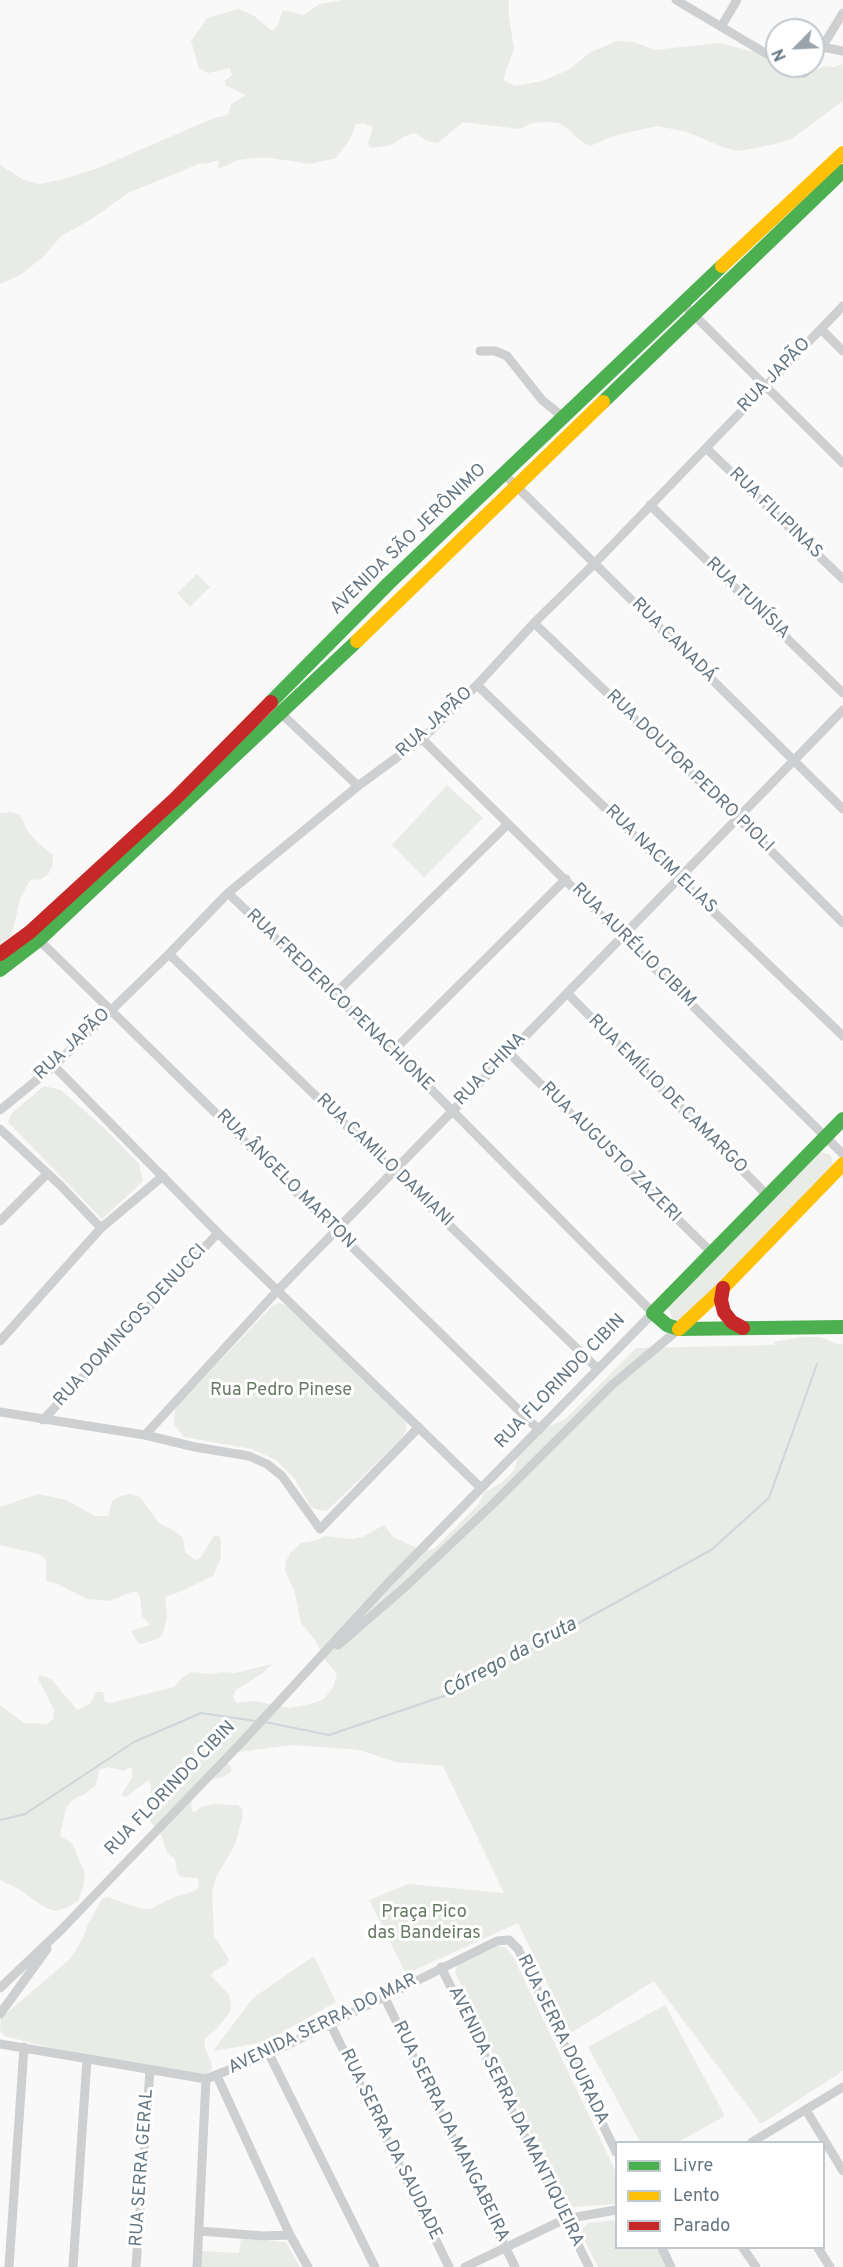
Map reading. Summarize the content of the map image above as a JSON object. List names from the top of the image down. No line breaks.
{"streets":{"street":["RUA JAPÃO","RUA FILIPINAS","AVENIDA SÃO JERÔNIMO","RUA TUNÍSIA","RUA CANADÁ","RUA DOUTOR PEDRO PIOLI","RUA NACIM ELIAS","RUA AURÉLIO CIBIM","RUA FREDERICO PENACHIONE","RUA CHINA","RUA EMÍLIO DE CAMARGO","RUA AUGUSTO ZAZERI","RUA CAMILO DAMIANI","RUA ÂNGELO MARTON","RUA DOMINGOS DENUCCI","RUA FLORINDO CIBIN","AVENIDA SERRA DO MAR","RUA SERRA DOURADA","AVENIDA SERRA DA MANTIQUEIRA","RUA SERRA DA MANGABEIRA","RUA SERRA DA SAUDADE","RUA SERRA GERAL"]},"crossings":[["RUA JAPÃO","RUA FILIPINAS"],["RUA JAPÃO","RUA TUNÍSIA"],["RUA JAPÃO","RUA CANADÁ"],["RUA JAPÃO","RUA DOUTOR PEDRO PIOLI"],["RUA JAPÃO","RUA NACIM ELIAS"],["RUA JAPÃO","RUA AURÉLIO CIBIM"],["RUA JAPÃO","RUA FREDERICO PENACHIONE"],["RUA JAPÃO","RUA CAMILO DAMIANI"],["RUA JAPÃO","RUA ÂNGELO MARTON"],["AVENIDA SÃO JERÔNIMO","RUA CANADÁ"],["AVENIDA SÃO JERÔNIMO","RUA ÂNGELO MARTON"],["RUA CANADÁ","RUA CHINA"],["RUA DOUTOR PEDRO PIOLI","RUA CHINA"],["RUA NACIM ELIAS","RUA CHINA"],["RUA AURÉLIO CIBIM","RUA CHINA"],["RUA AURÉLIO CIBIM","RUA FLORINDO CIBIN"],["RUA FREDERICO PENACHIONE","RUA CHINA"],["RUA FREDERICO PENACHIONE","RUA FLORINDO CIBIN"],["RUA CHINA","RUA EMÍLIO DE CAMARGO"],["RUA CHINA","RUA AUGUSTO ZAZERI"],["RUA CHINA","RUA CAMILO DAMIANI"],["RUA CHINA","RUA ÂNGELO MARTON"],["RUA EMÍLIO DE CAMARGO","RUA FLORINDO CIBIN"],["RUA AUGUSTO ZAZERI","RUA FLORINDO CIBIN"],["RUA CAMILO DAMIANI","RUA FLORINDO CIBIN"],["RUA ÂNGELO MARTON","RUA FLORINDO CIBIN"],["AVENIDA SERRA DO MAR","RUA SERRA DOURADA"],["AVENIDA SERRA DO MAR","AVENIDA SERRA DA MANTIQUEIRA"],["AVENIDA SERRA DO MAR","RUA SERRA DA MANGABEIRA"],["AVENIDA SERRA DO MAR","RUA SERRA DA SAUDADE"],["AVENIDA SERRA DO MAR","RUA SERRA GERAL"]],"water":["Córrego da Gruta"],"parks":["Rua Pedro Pinese","Praça Pico das Bandeiras"],"legend":["Livre","Lento","Parado"],"north":"bottom left"}
